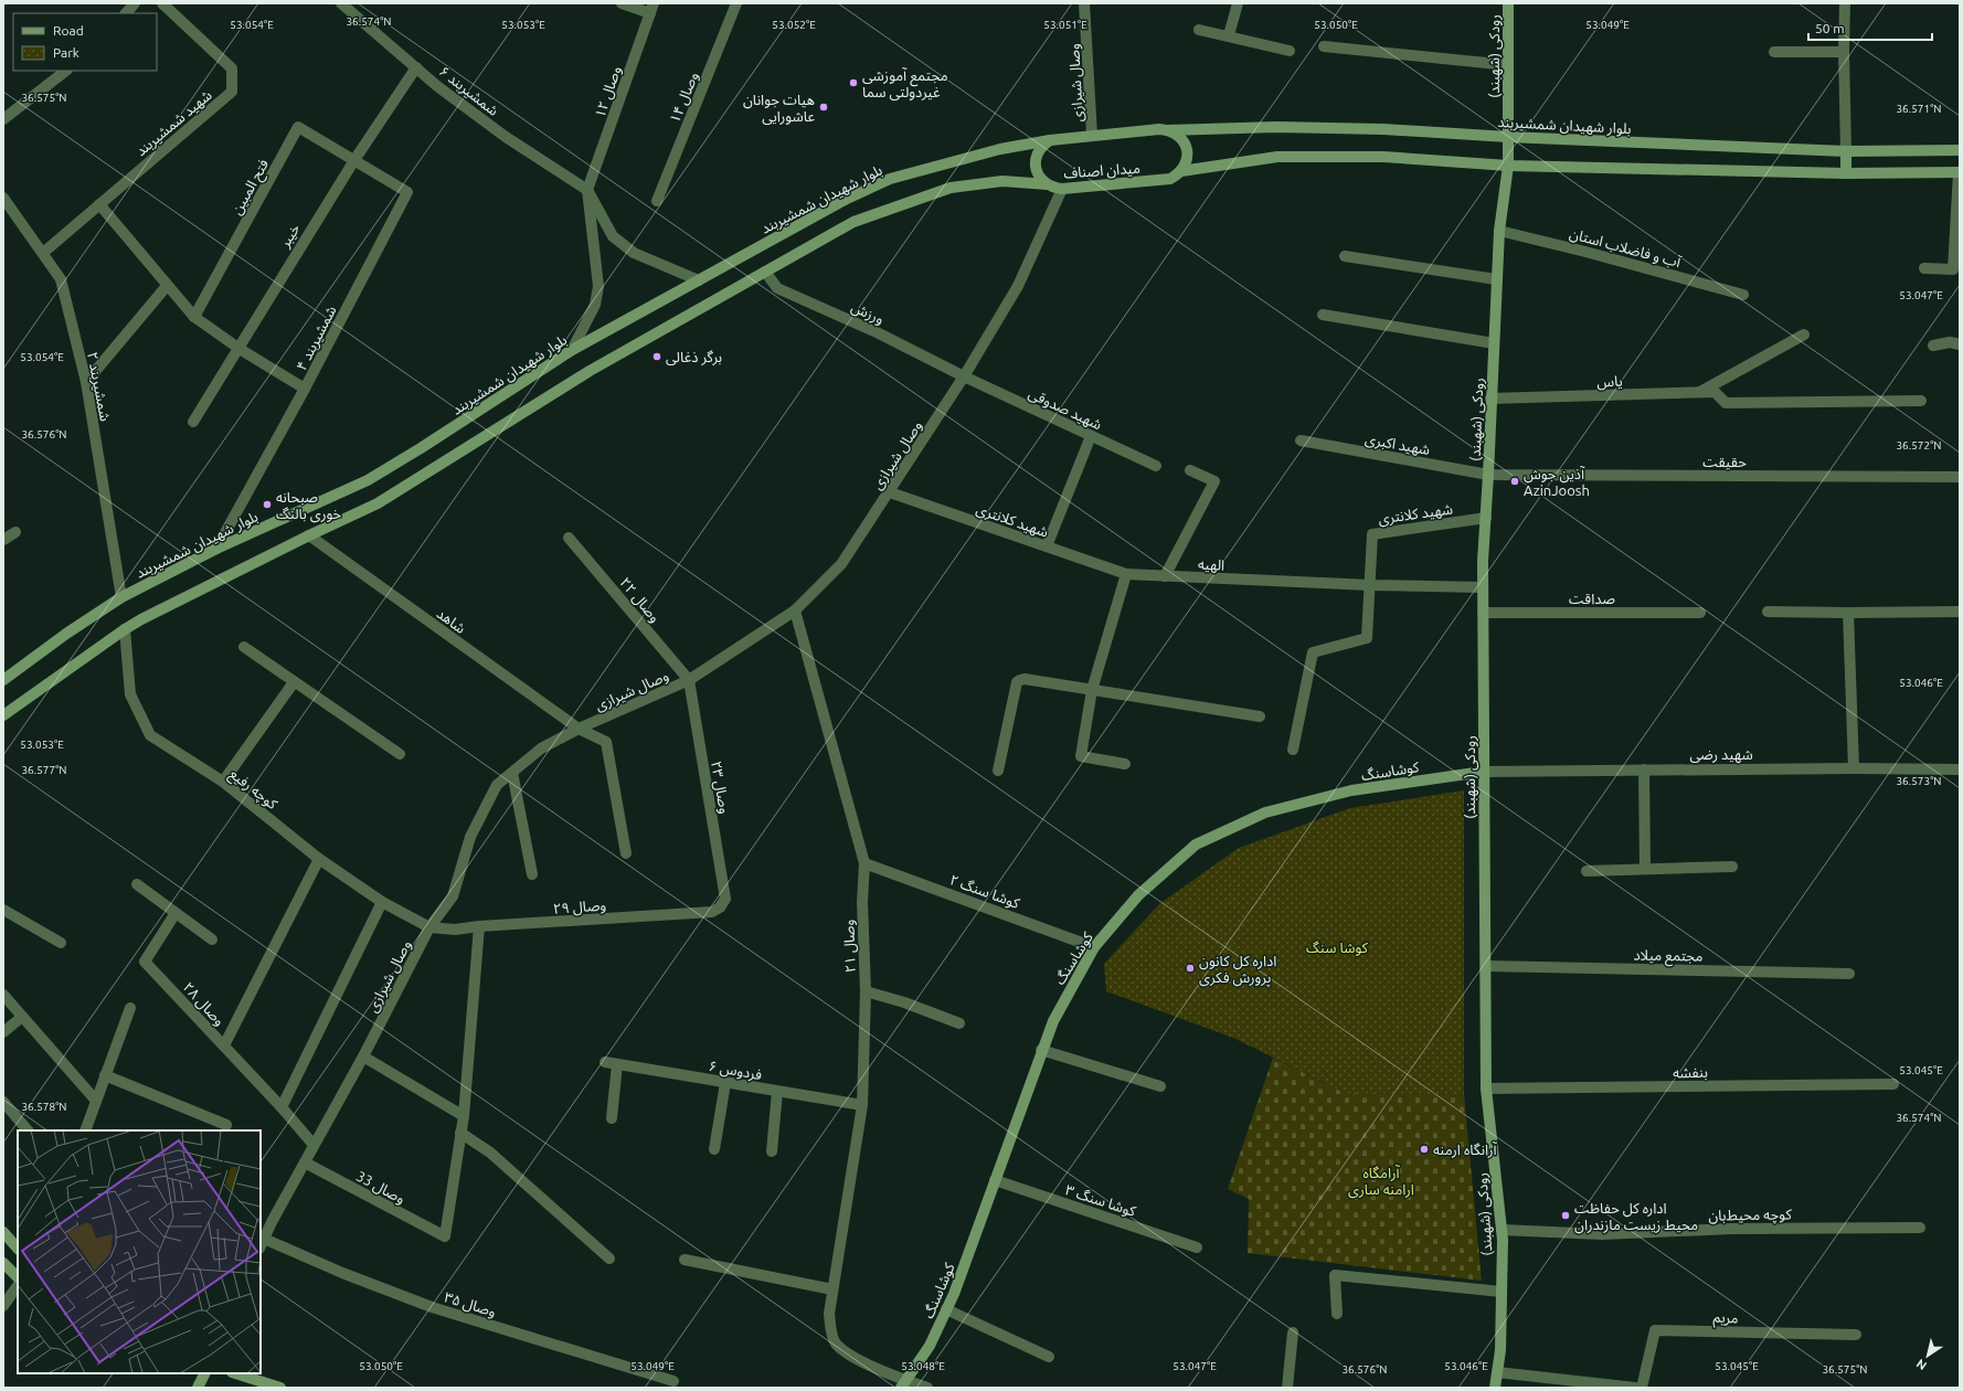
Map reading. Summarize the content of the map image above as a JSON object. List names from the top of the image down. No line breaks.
{"streets":{"main road":["رودکی (شهبند)","بلوار شهیدان شمشیربند","میدان اصناف","کوشاسنگ"],"street":["وصال شیرازی","شمشیربند ۶","وصال ۱۲","وصال ۱۴","شهید شمشیربند","فتح المبین","خیبر","آب و فاضلاب استان","ورزش","شمشیربند ۴","یاس","شمشیربند ۲","شهید صدوقی","شهید اکبری","حقیقت","شهید کلانتری","الهیه","صداقت","وصال ۲۲","شاهد","شهید رضی","وصال ۲۳","کوچه رفیع","کوشا سنگ ۲","وصال ۲۹","وصال ۲۱","مجتمع میلاد","وصال ۲۸","فردوس ۶","بنفشه","وصال 33","کوشا سنگ ۳","کوچه محیط‌بان","وصال ۳۵","مریم"]},"crossings":[["رودکی (شهبند)","بلوار شهیدان شمشیربند"],["رودکی (شهبند)","آب و فاضلاب استان"],["رودکی (شهبند)","یاس"],["رودکی (شهبند)","شهید اکبری"],["رودکی (شهبند)","حقیقت"],["رودکی (شهبند)","شهید کلانتری"],["رودکی (شهبند)","الهیه"],["رودکی (شهبند)","صداقت"],["رودکی (شهبند)","شهید رضی"],["رودکی (شهبند)","کوشاسنگ"],["رودکی (شهبند)","مجتمع میلاد"],["رودکی (شهبند)","بنفشه"],["رودکی (شهبند)","کوچه محیط‌بان"],["وصال شیرازی","میدان اصناف"],["وصال شیرازی","ورزش"],["وصال شیرازی","شهید صدوقی"],["وصال شیرازی","شهید کلانتری"],["وصال شیرازی","وصال ۲۲"],["وصال شیرازی","شاهد"],["وصال شیرازی","وصال ۲۳"],["وصال شیرازی","کوچه رفیع"],["وصال شیرازی","وصال ۲۹"],["وصال شیرازی","وصال ۲۱"],["وصال شیرازی","وصال ۲۸"],["وصال شیرازی","وصال 33"],["وصال شیرازی","وصال ۳۵"],["شمشیربند ۶","وصال ۱۲"],["شمشیربند ۶","بلوار شهیدان شمشیربند"],["شمشیربند ۶","خیبر"],["شهید شمشیربند","شمشیربند ۲"],["بلوار شهیدان شمشیربند","میدان اصناف"],["بلوار شهیدان شمشیربند","شمشیربند ۴"],["بلوار شهیدان شمشیربند","شمشیربند ۲"],["فتح المبین","خیبر"],["فتح المبین","شمشیربند ۴"],["خیبر","شمشیربند ۴"],["ورزش","شهید صدوقی"],["شهید اکبری","حقیقت"],["شهید کلانتری","الهیه"],["وصال ۲۲","وصال ۲۳"],["شهید رضی","کوشاسنگ"],["کوشاسنگ","کوشا سنگ ۲"],["کوشاسنگ","وصال ۲۱"],["کوشاسنگ","کوشا سنگ ۳"],["وصال ۲۳","وصال ۲۹"],["کوچه رفیع","وصال ۲۹"],["کوشا سنگ ۲","وصال ۲۱"],["وصال ۲۱","فردوس ۶"]],"parks":["کوشا سنگ","آرامگاه ارامنه ساری"],"places":["مجتمع آموزشی غیردولتی سما","هیات جوانان عاشورایی","برگر ذغالی","آذین جوش AzinJoosh","صبحانه خوری بالنگ","اداره کل کانون پرورش فکری","آرانگاه ارمنه","اداره کل حفاظت محیط زیست مازندران"],"legend":["Road","Park"],"scale_bar":"50 m","north":"bottom left","coordinates":["36.574°N","53.054°E","53.053°E","53.052°E","53.051°E","53.050°E","53.049°E","36.575°N","36.571°N","53.047°E","36.576°N","36.572°N","53.046°E","36.577°N","36.573°N","53.045°E","36.578°N","53.048°E"]}
